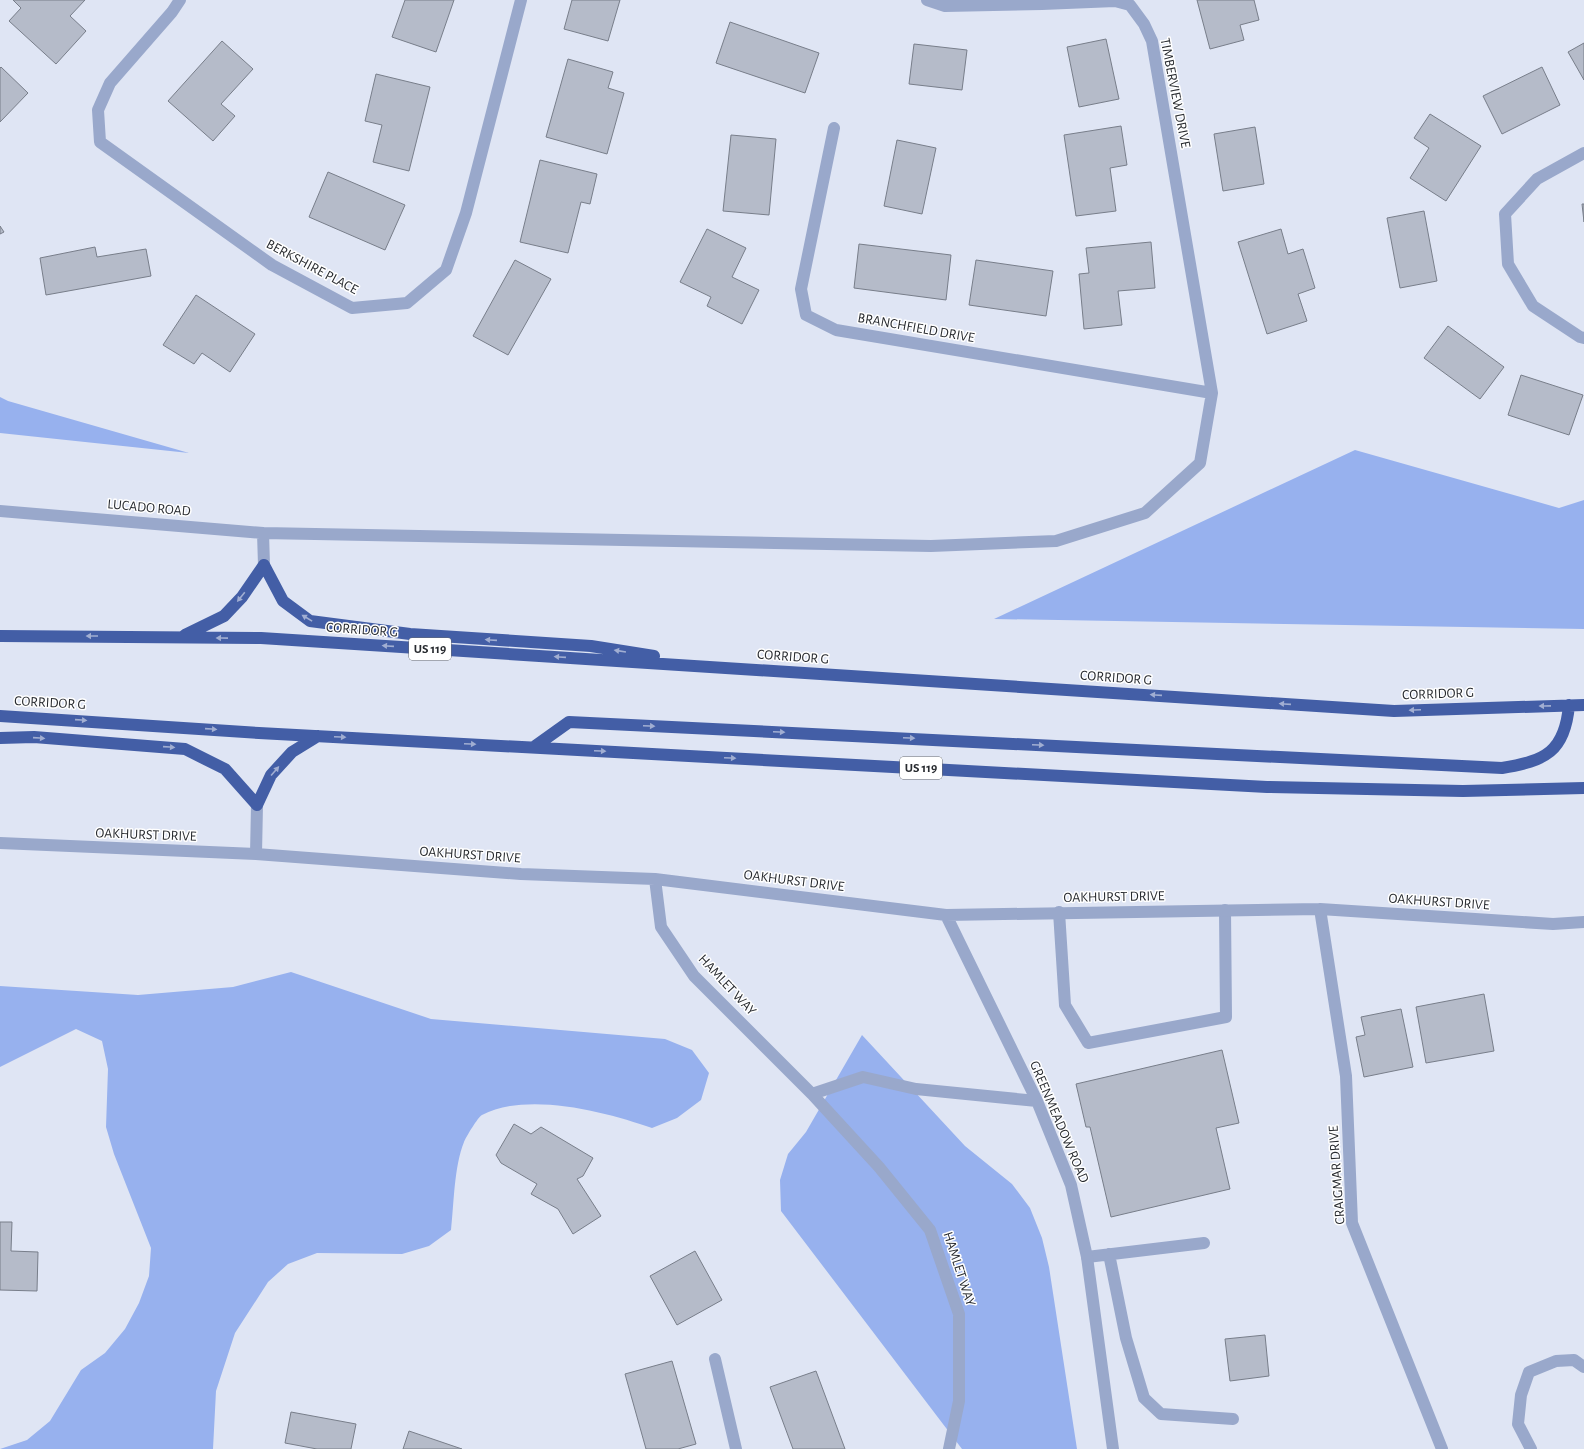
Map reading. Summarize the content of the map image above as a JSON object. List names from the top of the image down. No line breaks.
{"streets":{"highway":["CORRIDOR G","US 119"],"street":["TIMBERVIEW DRIVE","BERKSHIRE PLACE","BRANCHFIELD DRIVE","LUCADO ROAD","OAKHURST DRIVE","HAMLET WAY","GREENMEADOW ROAD","CRAIGMAR DRIVE"]},"crossings":[["TIMBERVIEW DRIVE","BRANCHFIELD DRIVE"],["TIMBERVIEW DRIVE","LUCADO ROAD"],["OAKHURST DRIVE","HAMLET WAY"],["OAKHURST DRIVE","GREENMEADOW ROAD"],["OAKHURST DRIVE","CRAIGMAR DRIVE"]]}
